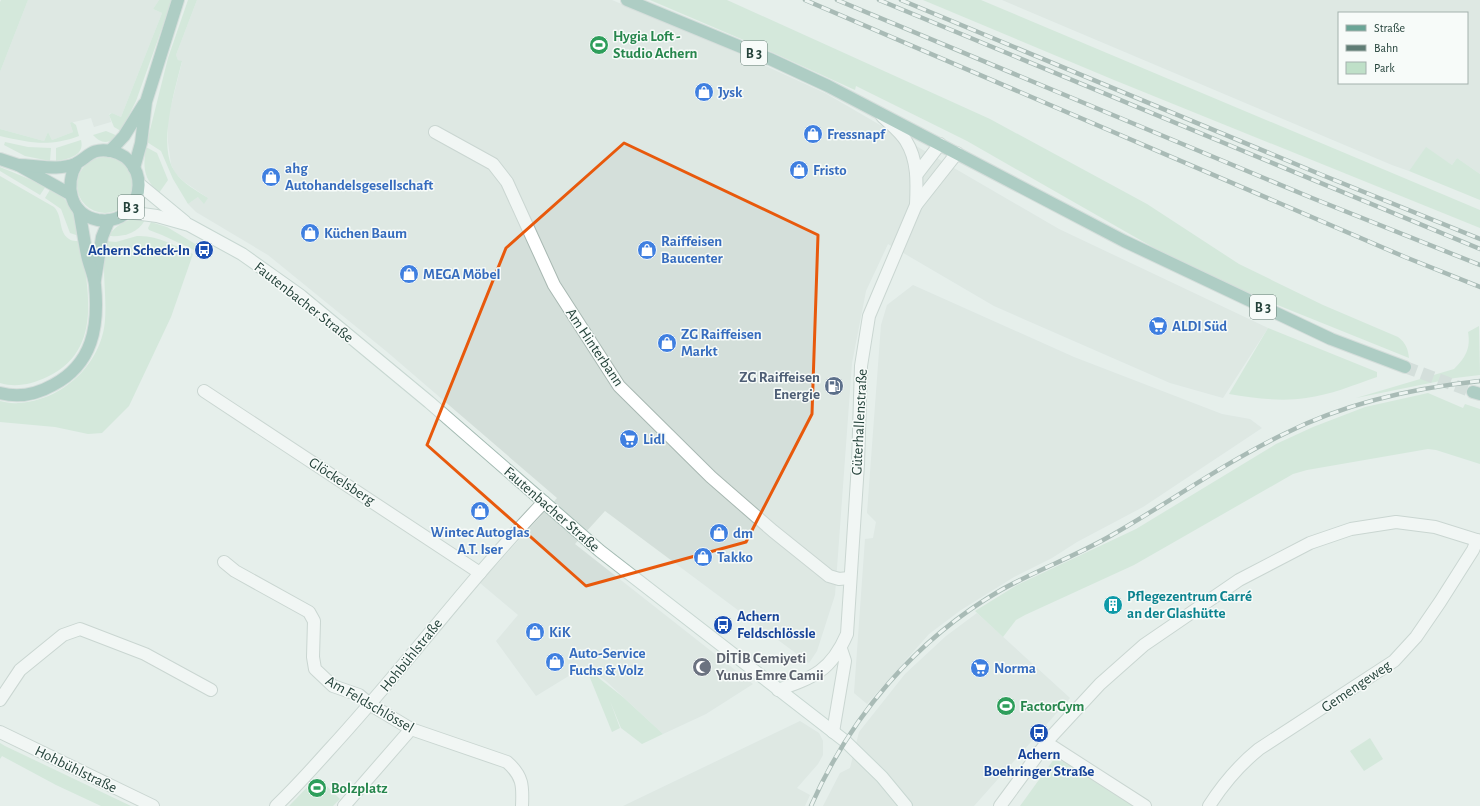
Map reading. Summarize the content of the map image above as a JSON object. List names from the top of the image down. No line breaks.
{"streets":{"main road":["B 3"],"street":["Fautenbacher Straße","Am Hinterbann","Güterhallenstraße","Glöckelsberg","Hohbühlstraße","Gemengeweg","Am Feldschlössel"]},"crossings":[["B 3","Fautenbacher Straße"],["B 3","Güterhallenstraße"],["Fautenbacher Straße","Güterhallenstraße"],["Fautenbacher Straße","Hohbühlstraße"],["Am Hinterbann","Güterhallenstraße"],["Glöckelsberg","Hohbühlstraße"],["Hohbühlstraße","Am Feldschlössel"]],"places":{"sports":["Hygia Loft - Studio Achern","FactorGym","Bolzplatz"],"shop":["Jysk","Fressnapf","Fristo","ahg Autohandelsgesellschaft","Küchen Baum","Raiffeisen Baucenter","MEGA Möbel","ZG Raiffeisen Markt","Wintec Autoglas A.T. Iser","dm","Takko","KiK","Auto-Service Fuchs & Volz"],"bus stop":["Achern Scheck-In","Achern Feldschlössle","Achern Boehringer Straße"],"supermarket":["ALDI Süd","Lidl","Norma"],"fuel station":["ZG Raiffeisen Energie"],"building":["Pflegezentrum Carré an der Glashütte"],"mosque":["DİTİB Cemiyeti Yunus Emre Camii"]},"legend":["Straße","Bahn","Park"]}
